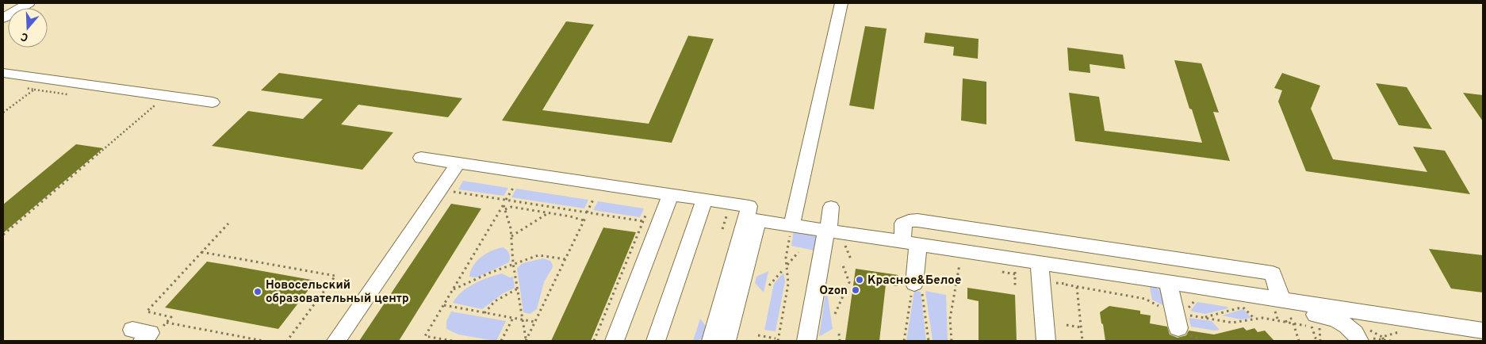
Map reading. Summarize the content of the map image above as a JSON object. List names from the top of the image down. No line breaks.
{"places":["Красное&Белое","Ozon","Новосельский образовательный центр"],"north":"bottom"}
